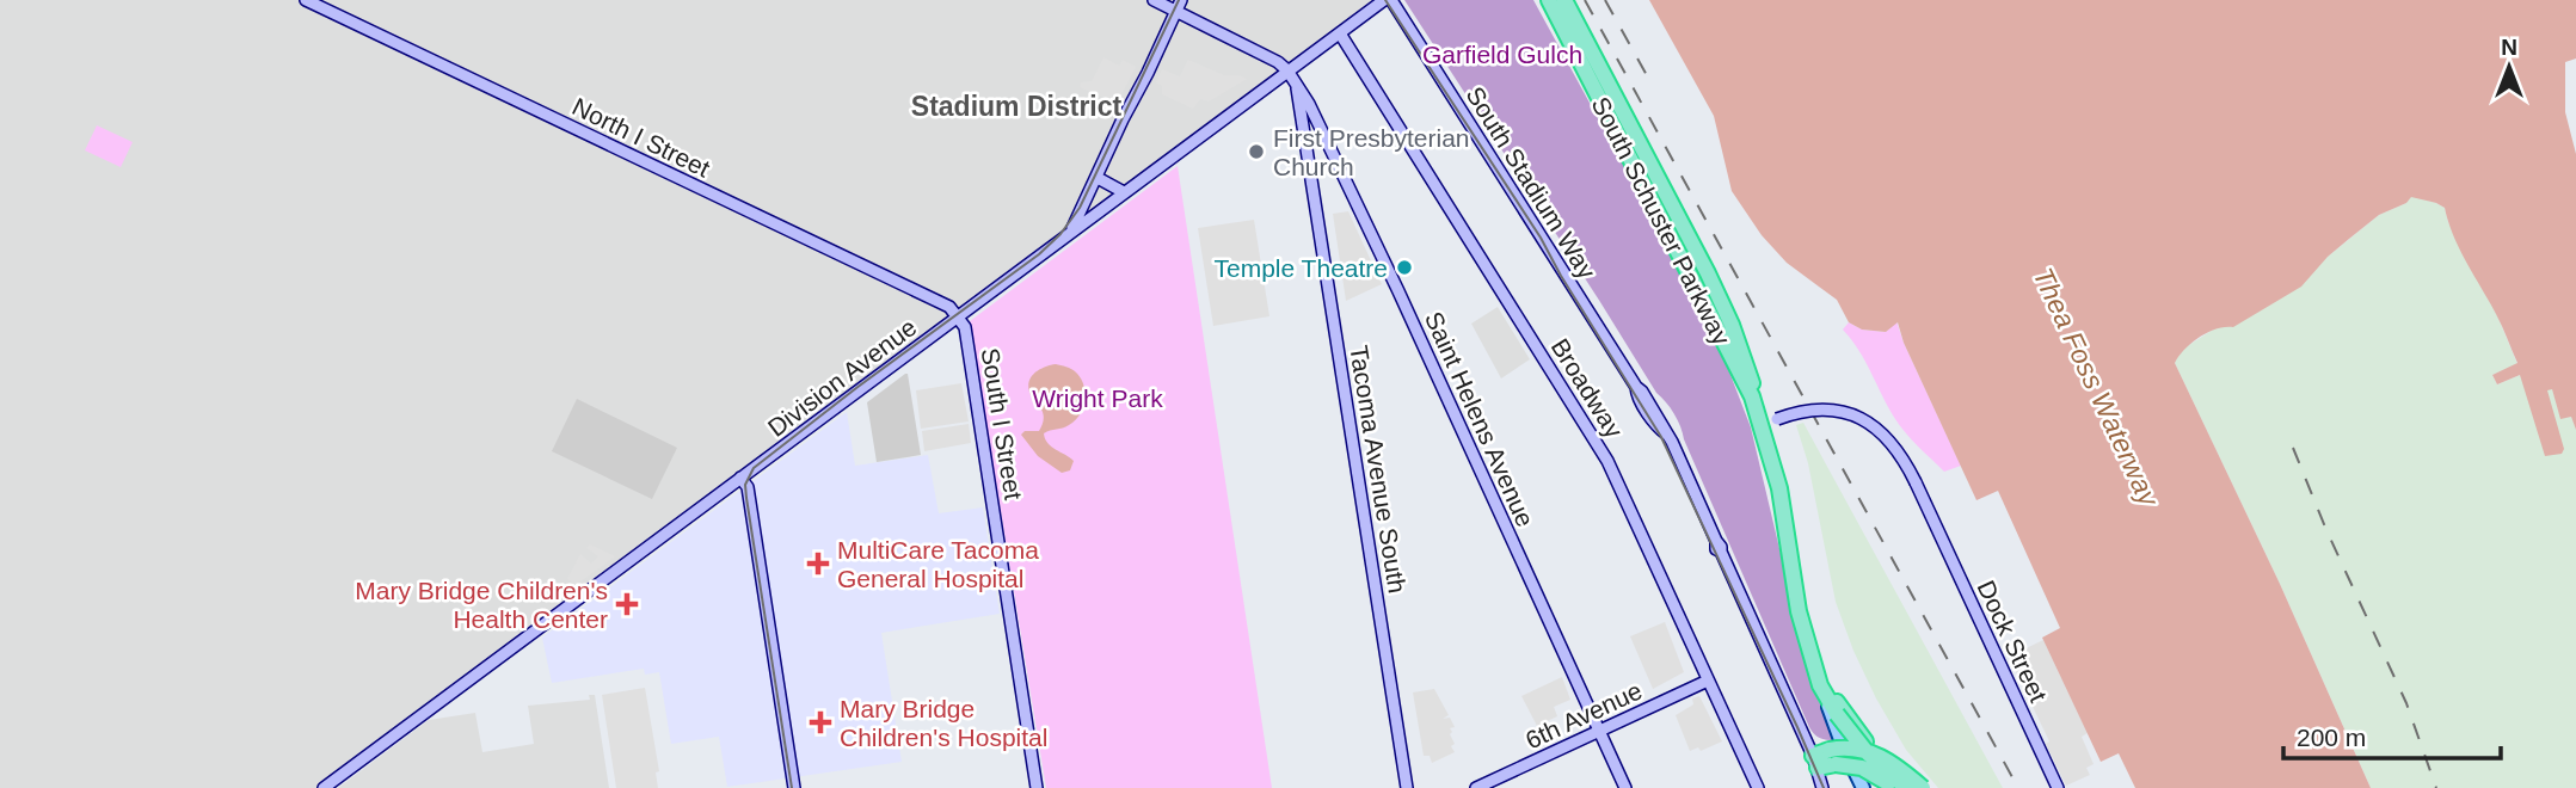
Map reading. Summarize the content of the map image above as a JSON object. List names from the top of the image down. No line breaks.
{"streets":{"highway":["South Schuster Parkway"],"main road":["North I Street","South Stadium Way","Division Avenue","Broadway","Saint Helens Avenue","South I Street","Tacoma Avenue South","Dock Street","6th Avenue"]},"crossings":[["North I Street","Division Avenue"],["North I Street","South I Street"],["South Schuster Parkway","Dock Street"],["Division Avenue","Broadway"],["Division Avenue","Saint Helens Avenue"],["Division Avenue","South I Street"],["Broadway","6th Avenue"],["Saint Helens Avenue","Tacoma Avenue South"],["Saint Helens Avenue","6th Avenue"]],"districts":["Stadium District"],"water":["Thea Foss Waterway"],"parks":["Garfield Gulch","Wright Park"],"places":{"other":["First Presbyterian Church","Temple Theatre"],"health":["MultiCare Tacoma General Hospital","Mary Bridge Children's Health Center","Mary Bridge Children's Hospital"]},"scale_bar":"200 m","north":"top"}
